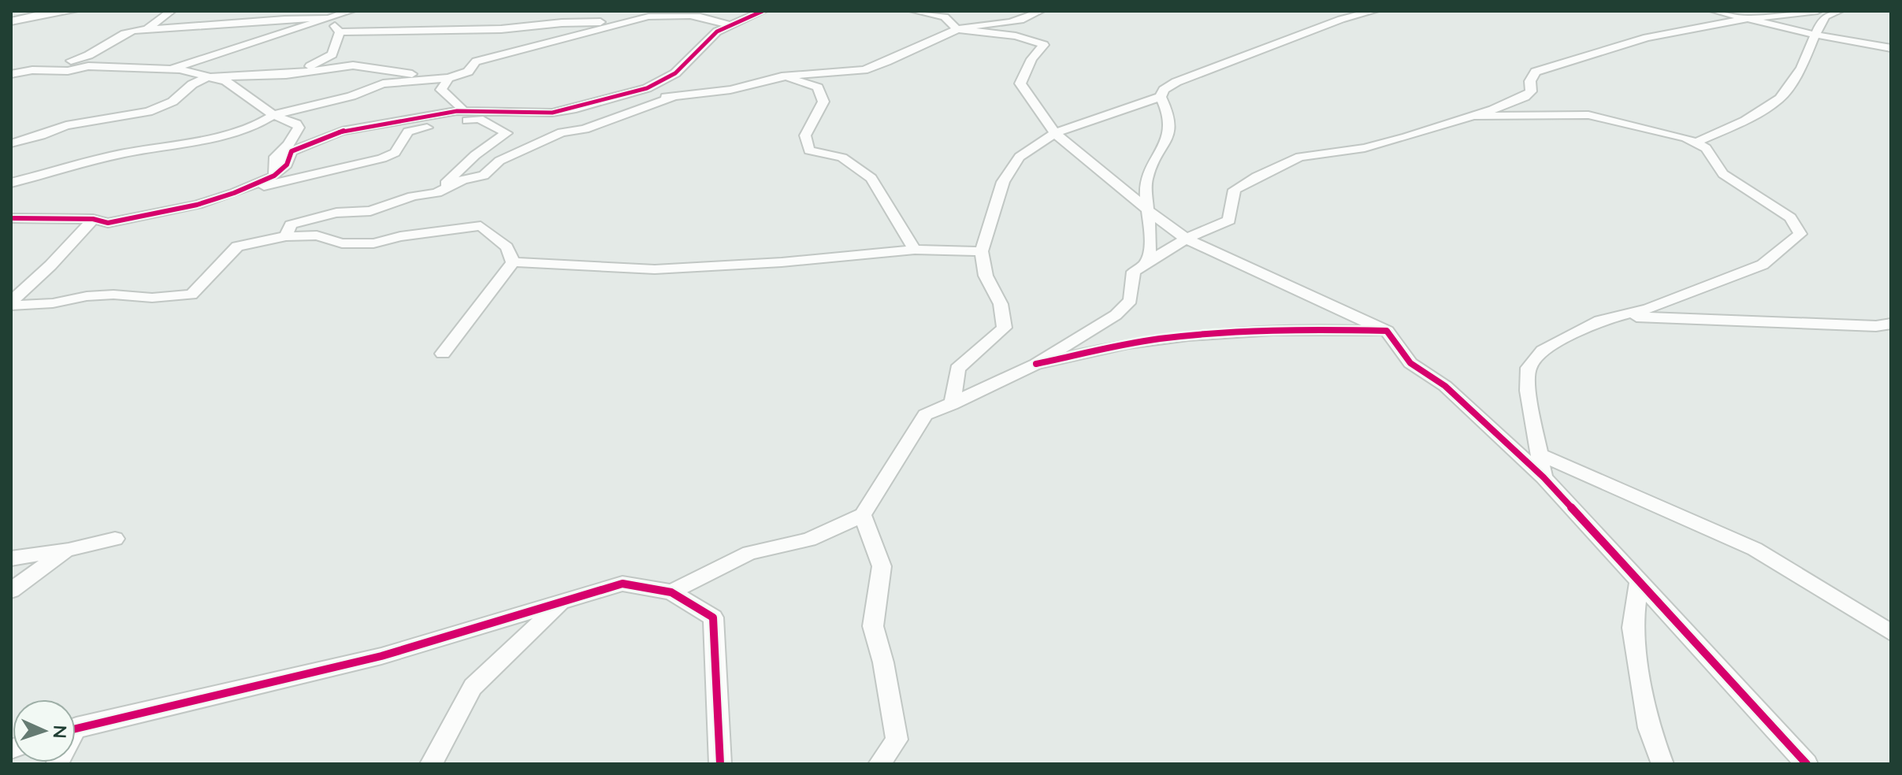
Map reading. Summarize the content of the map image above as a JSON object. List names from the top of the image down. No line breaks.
{"north":"right"}
